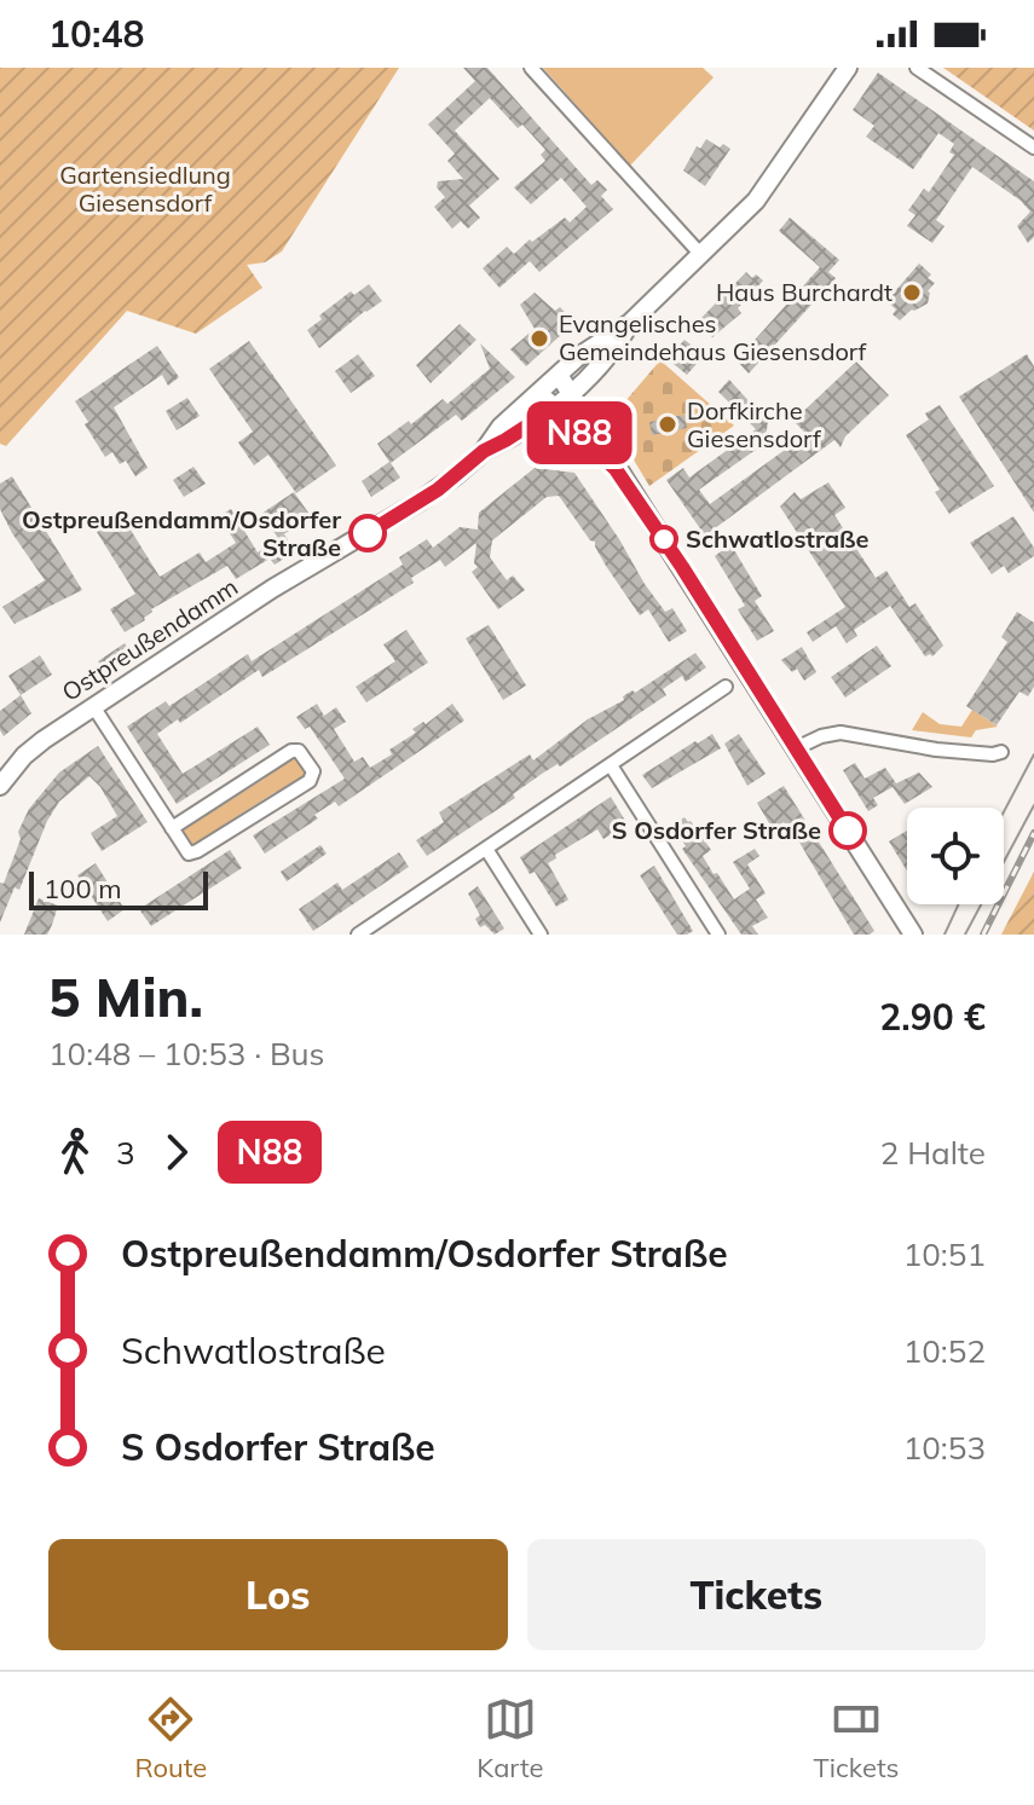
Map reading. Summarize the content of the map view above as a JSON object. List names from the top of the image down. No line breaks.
{"streets":{"main road":["Ostpreußendamm"]},"parks":["Gartensiedlung Giesensdorf"],"places":["Haus Burchardt","Evangelisches Gemeindehaus Giesensdorf","Dorfkirche Giesensdorf","Ostpreußendamm/Osdorfer Straße","Schwatlostraße","S Osdorfer Straße"],"lines":["bus line N88"],"scale_bar":"100 m","page":{"status":"10:48","on_map":"N88","scale":"100 m","heading":["5 Min.","10:48 – 10:53 · Bus","2.90 €"],"legs":["3","N88","2 Halte"],"list":[{"name":"Ostpreußendamm/Osdorfer Straße","value":"10:51"},{"name":"Schwatlostraße","value":"10:52"},{"name":"S Osdorfer Straße","value":"10:53"}],"buttons":["Los","Tickets"],"tabs":["Route","Karte","Tickets"]}}
